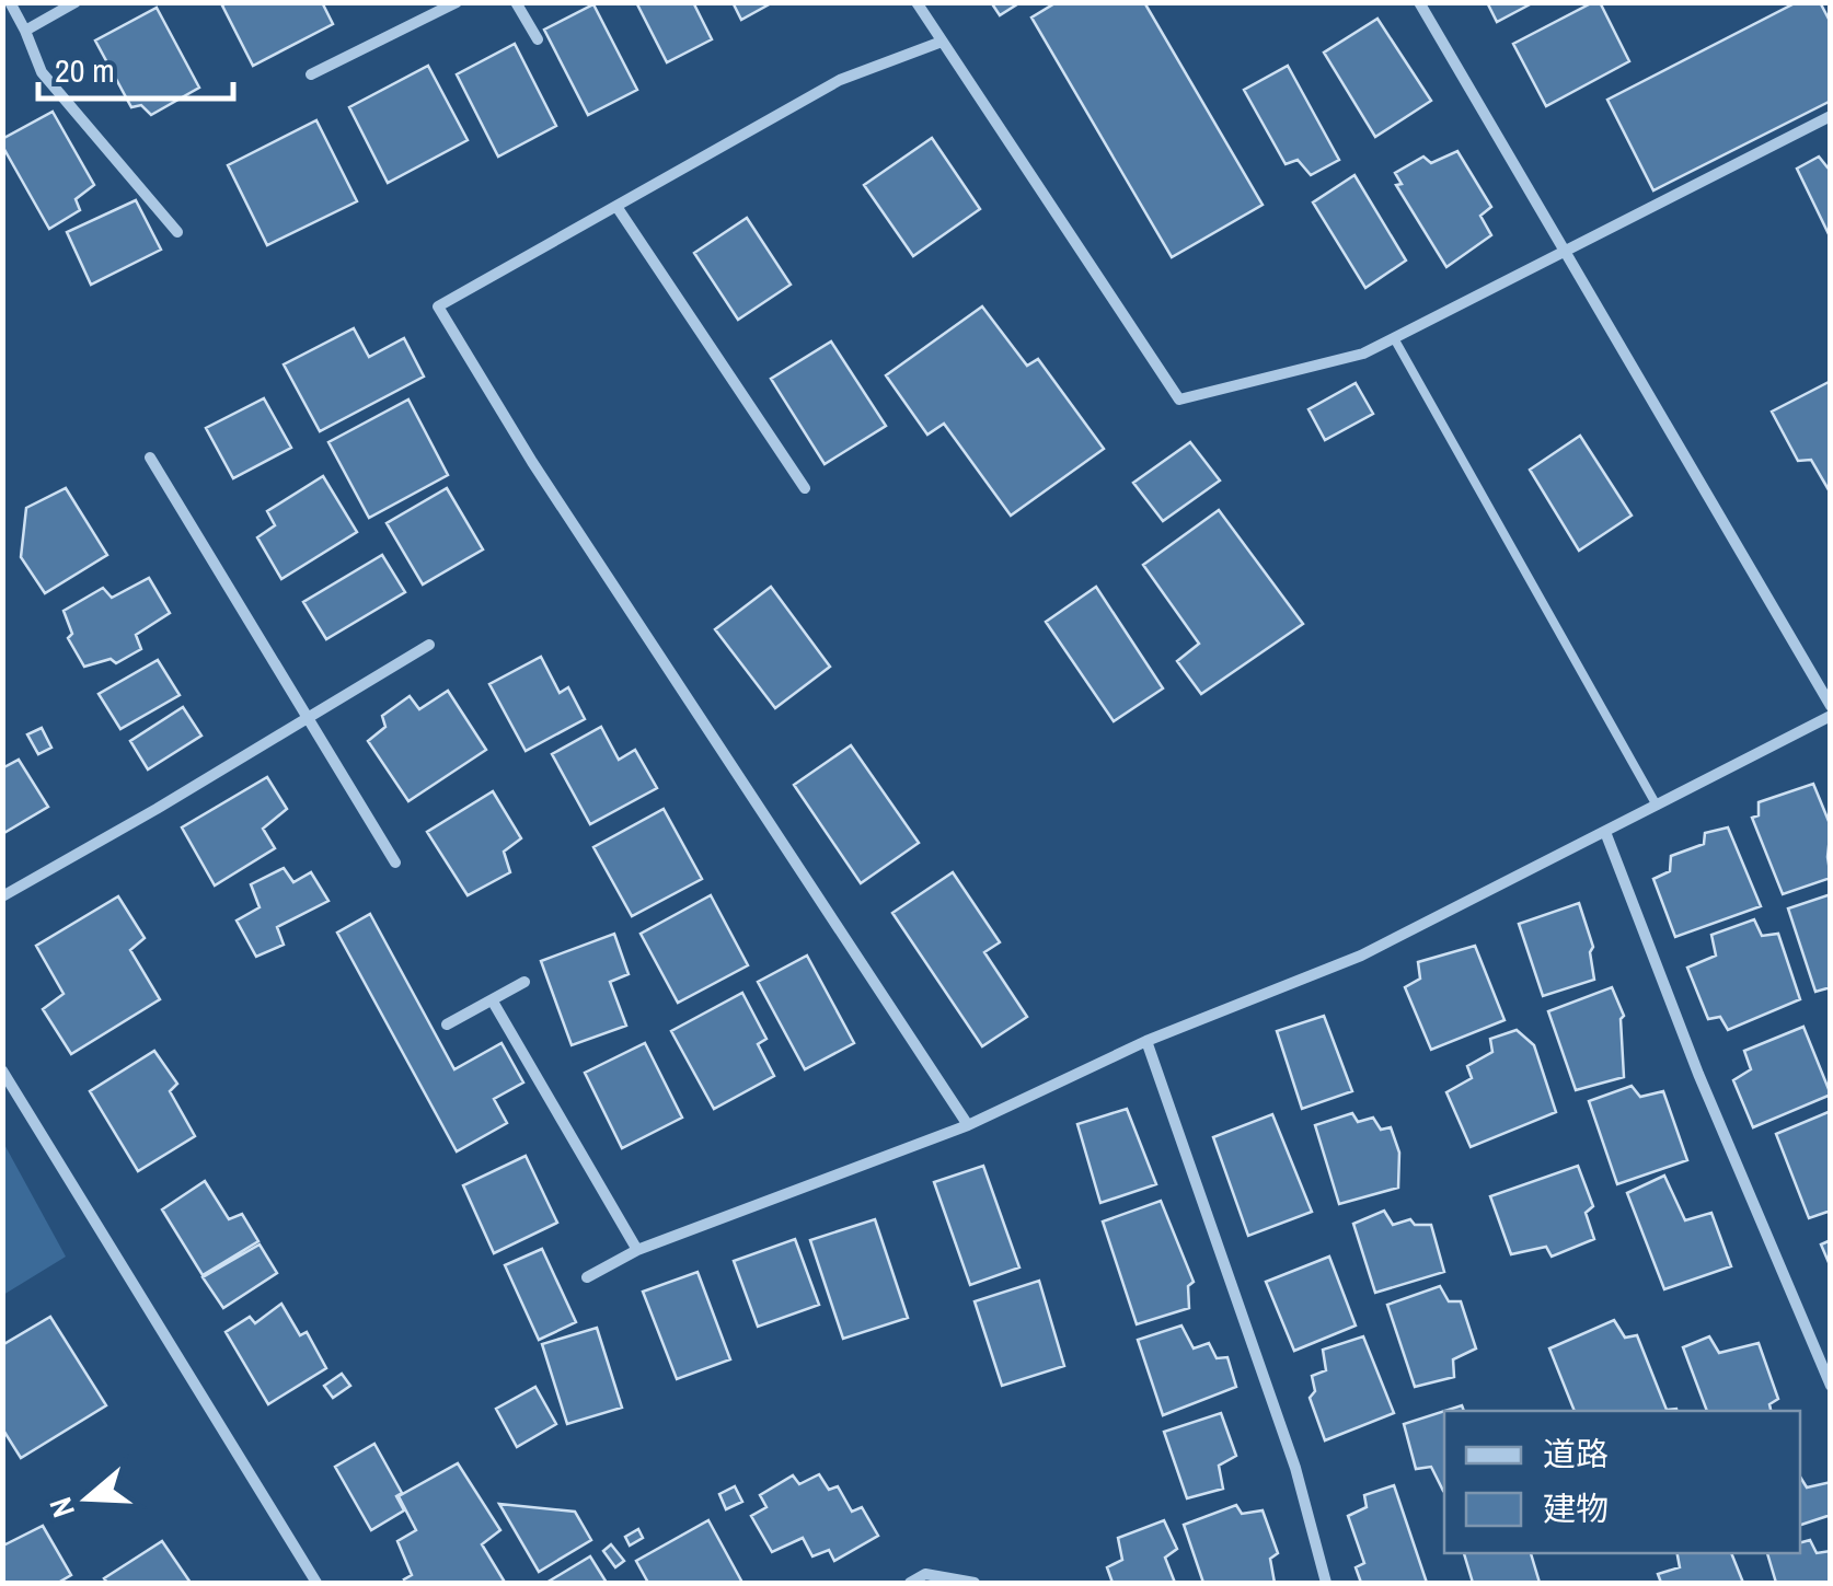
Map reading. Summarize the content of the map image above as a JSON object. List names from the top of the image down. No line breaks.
{"legend":["道路","建物"],"scale_bar":"20 m","north":"left"}
